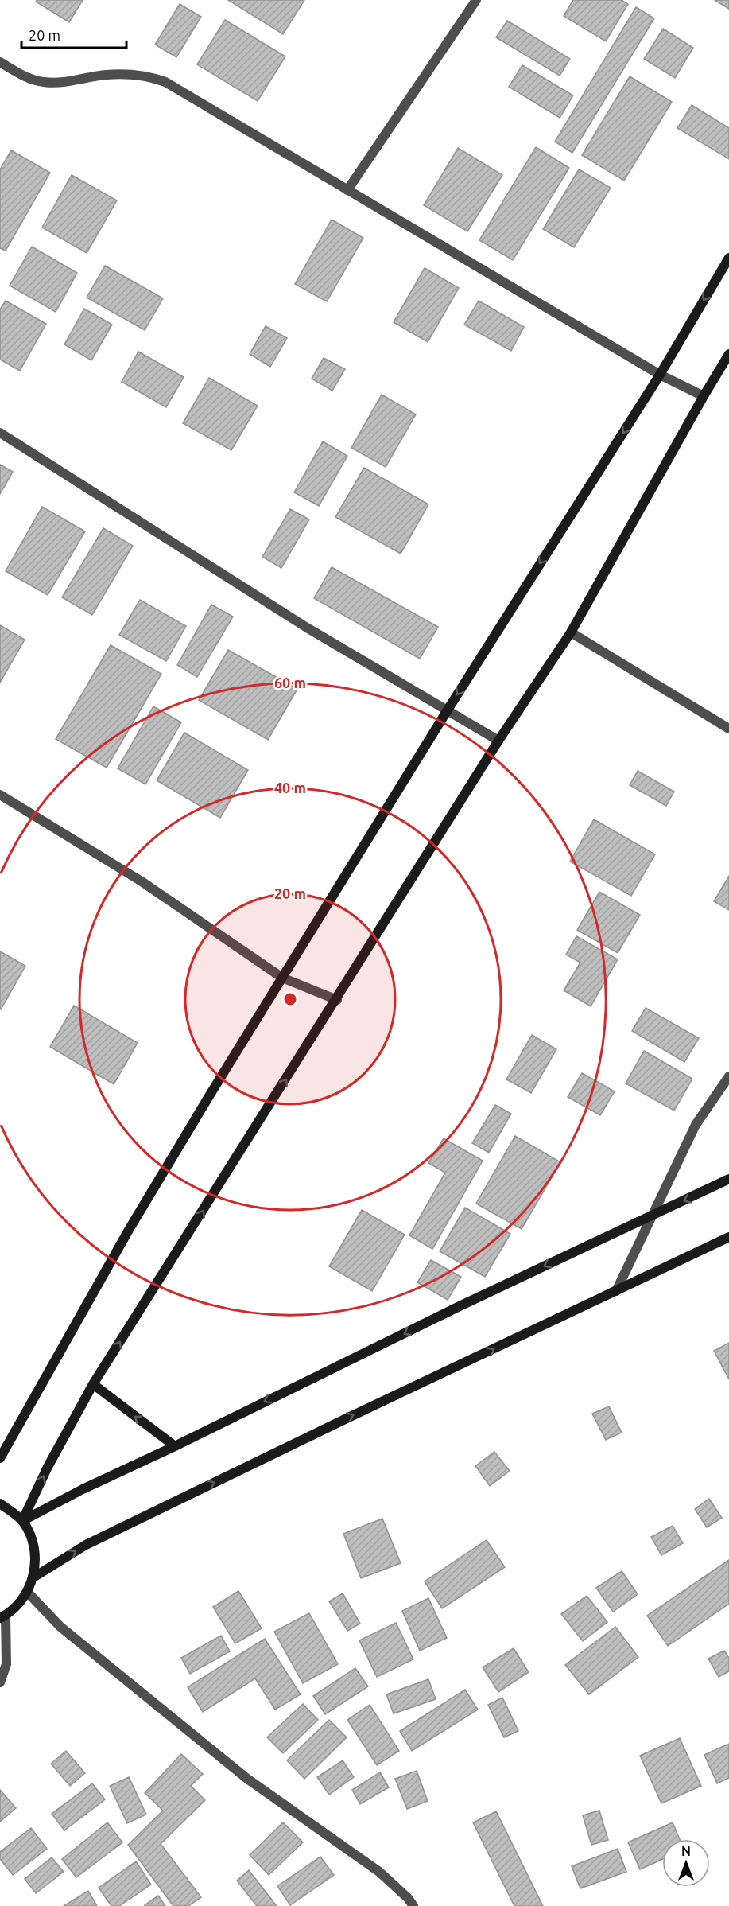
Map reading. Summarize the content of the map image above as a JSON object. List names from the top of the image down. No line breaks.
{"scale_bar":"20 m","north":"top","rings":["60 m","40 m","20 m"]}
